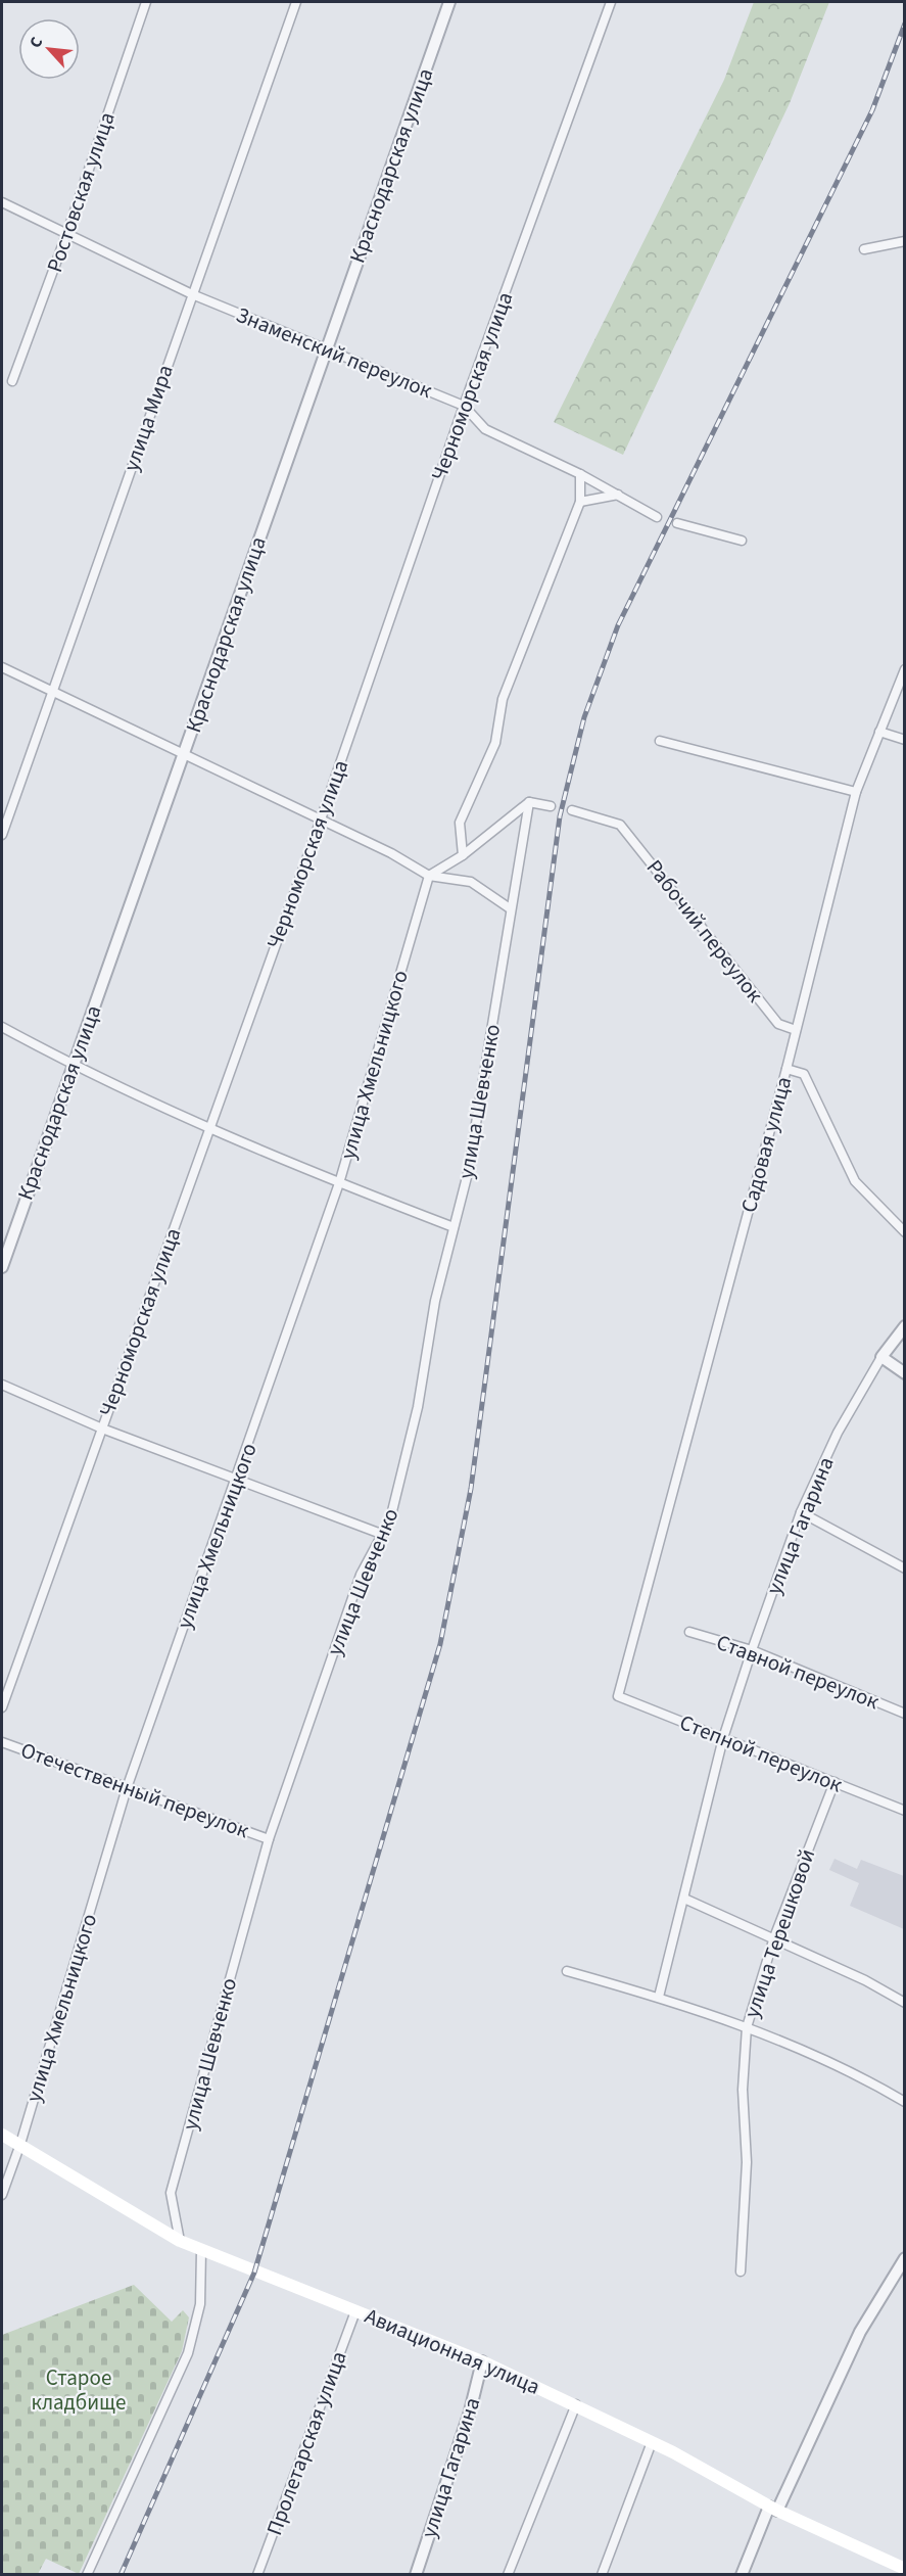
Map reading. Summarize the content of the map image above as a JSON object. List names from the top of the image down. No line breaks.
{"streets":{"main road":["Авиационная улица"],"street":["Краснодарская улица","Ростовская улица","Знаменский переулок","Черноморская улица","улица Мира","Рабочий переулок","улица Хмельницкого","улица Шевченко","Садовая улица","улица Гагарина","Ставной переулок","Степной переулок","Отечественный переулок","улица Терешковой","Пролетарская улица"]},"crossings":[["Краснодарская улица","Знаменский переулок"],["Ростовская улица","Знаменский переулок"],["Знаменский переулок","Черноморская улица"],["Знаменский переулок","улица Мира"],["Рабочий переулок","Садовая улица"],["улица Хмельницкого","Отечественный переулок"],["улица Хмельницкого","Авиационная улица"],["улица Шевченко","Отечественный переулок"],["улица Шевченко","Авиационная улица"],["Садовая улица","Степной переулок"],["улица Гагарина","Ставной переулок"],["улица Гагарина","Степной переулок"],["улица Гагарина","Авиационная улица"],["Степной переулок","улица Терешковой"],["Авиационная улица","Пролетарская улица"]],"parks":["Старое кладбище"],"north":"top left"}
